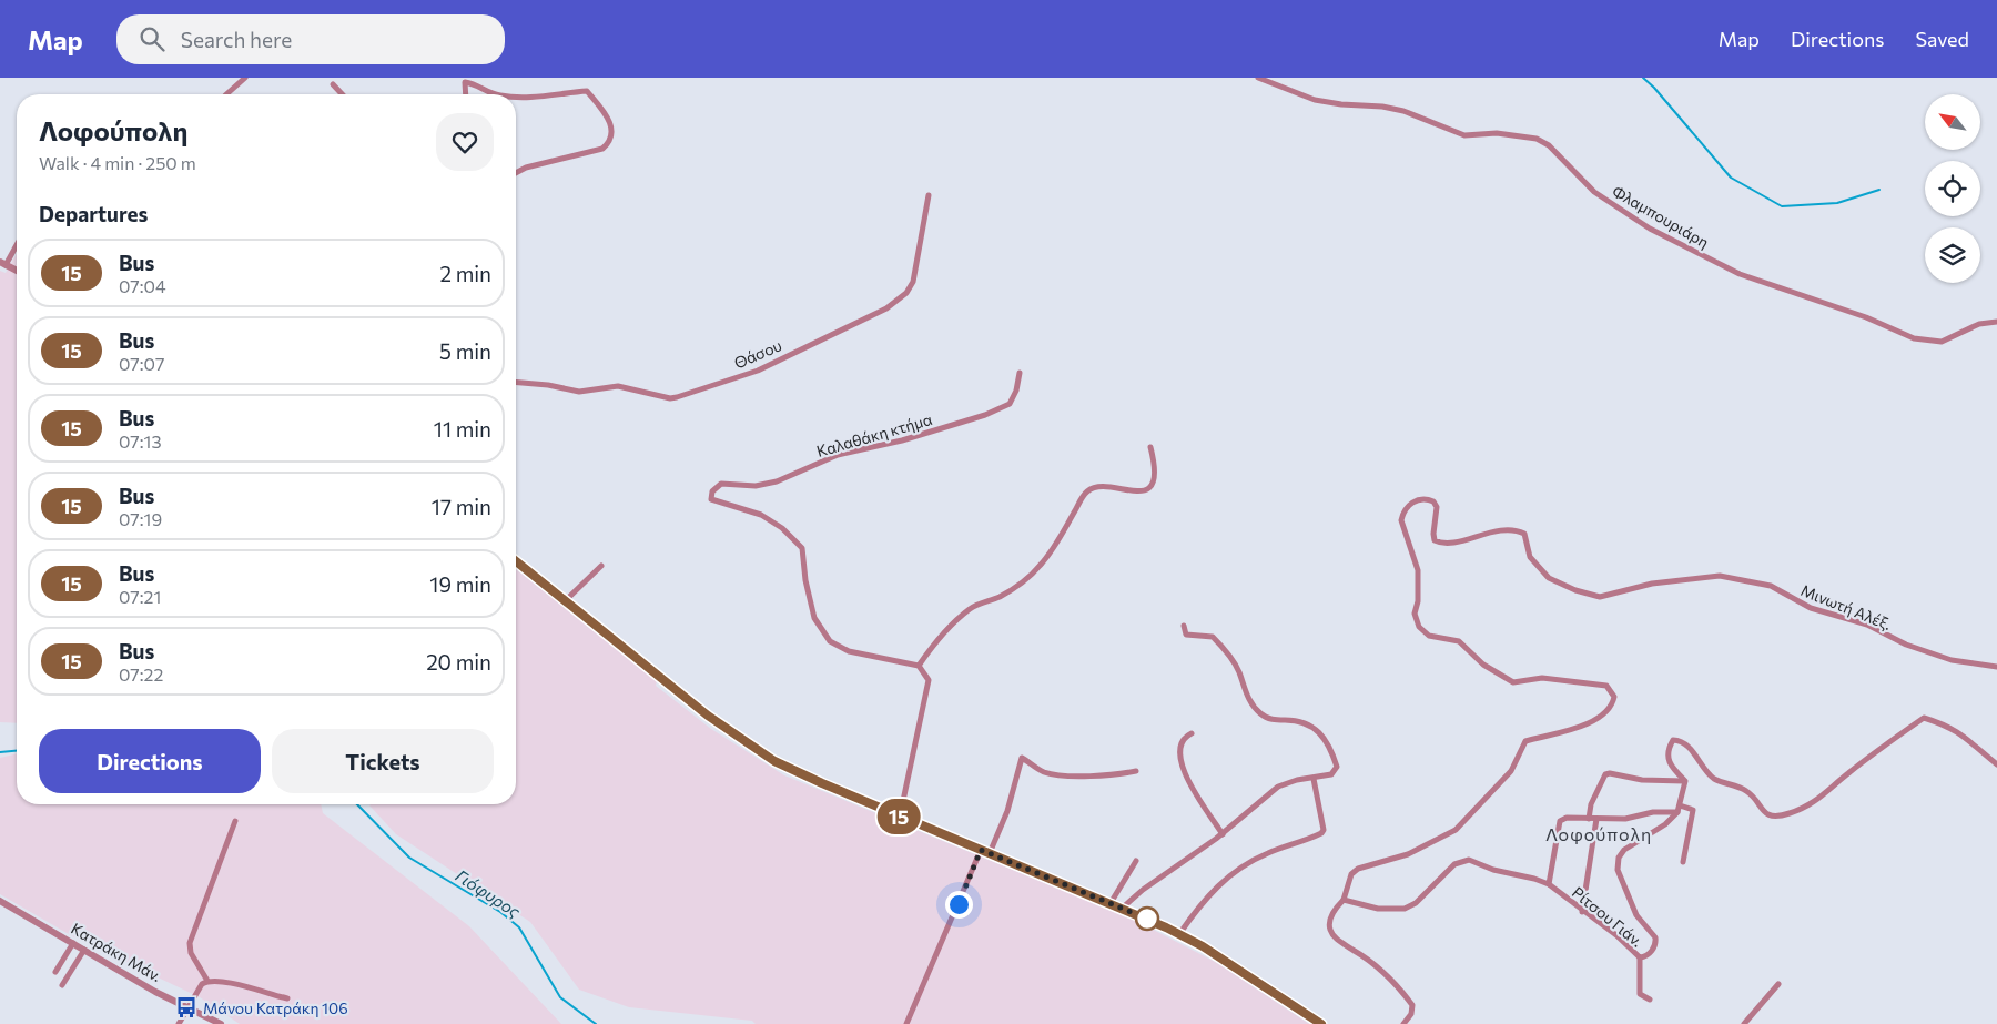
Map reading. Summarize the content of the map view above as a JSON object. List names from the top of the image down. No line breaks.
{"streets":{"street":["Φλαμπουριάρη","Θάσου","Καλαθάκη κτήμα","Μινωτή Αλέξ.","Ρίτσου Γιάν.","Κατράκη Μάν."]},"crossings":[["Μινωτή Αλέξ.","Ρίτσου Γιάν."]],"districts":["Λοφούπολη"],"water":["Γιόφυρος"],"places":{"bus stop":["Μάνου Κατράκη 106"]},"lines":["bus line 15"],"north":"top left","page":{"header":"Map","search":"Search here","nav":["Map","Directions","Saved"],"on_map":"15","heading":[["Λοφούπολη","Walk · 4 min · 250 m"],"Departures"],"list":[{"mark":"15","name":"Bus","note":"07:04","value":"2 min"},{"mark":"15","name":"Bus","note":"07:07","value":"5 min"},{"mark":"15","name":"Bus","note":"07:13","value":"11 min"},{"mark":"15","name":"Bus","note":"07:19","value":"17 min"},{"mark":"15","name":"Bus","note":"07:21","value":"19 min"},{"mark":"15","name":"Bus","note":"07:22","value":"20 min"}],"buttons":["Directions","Tickets"]}}
